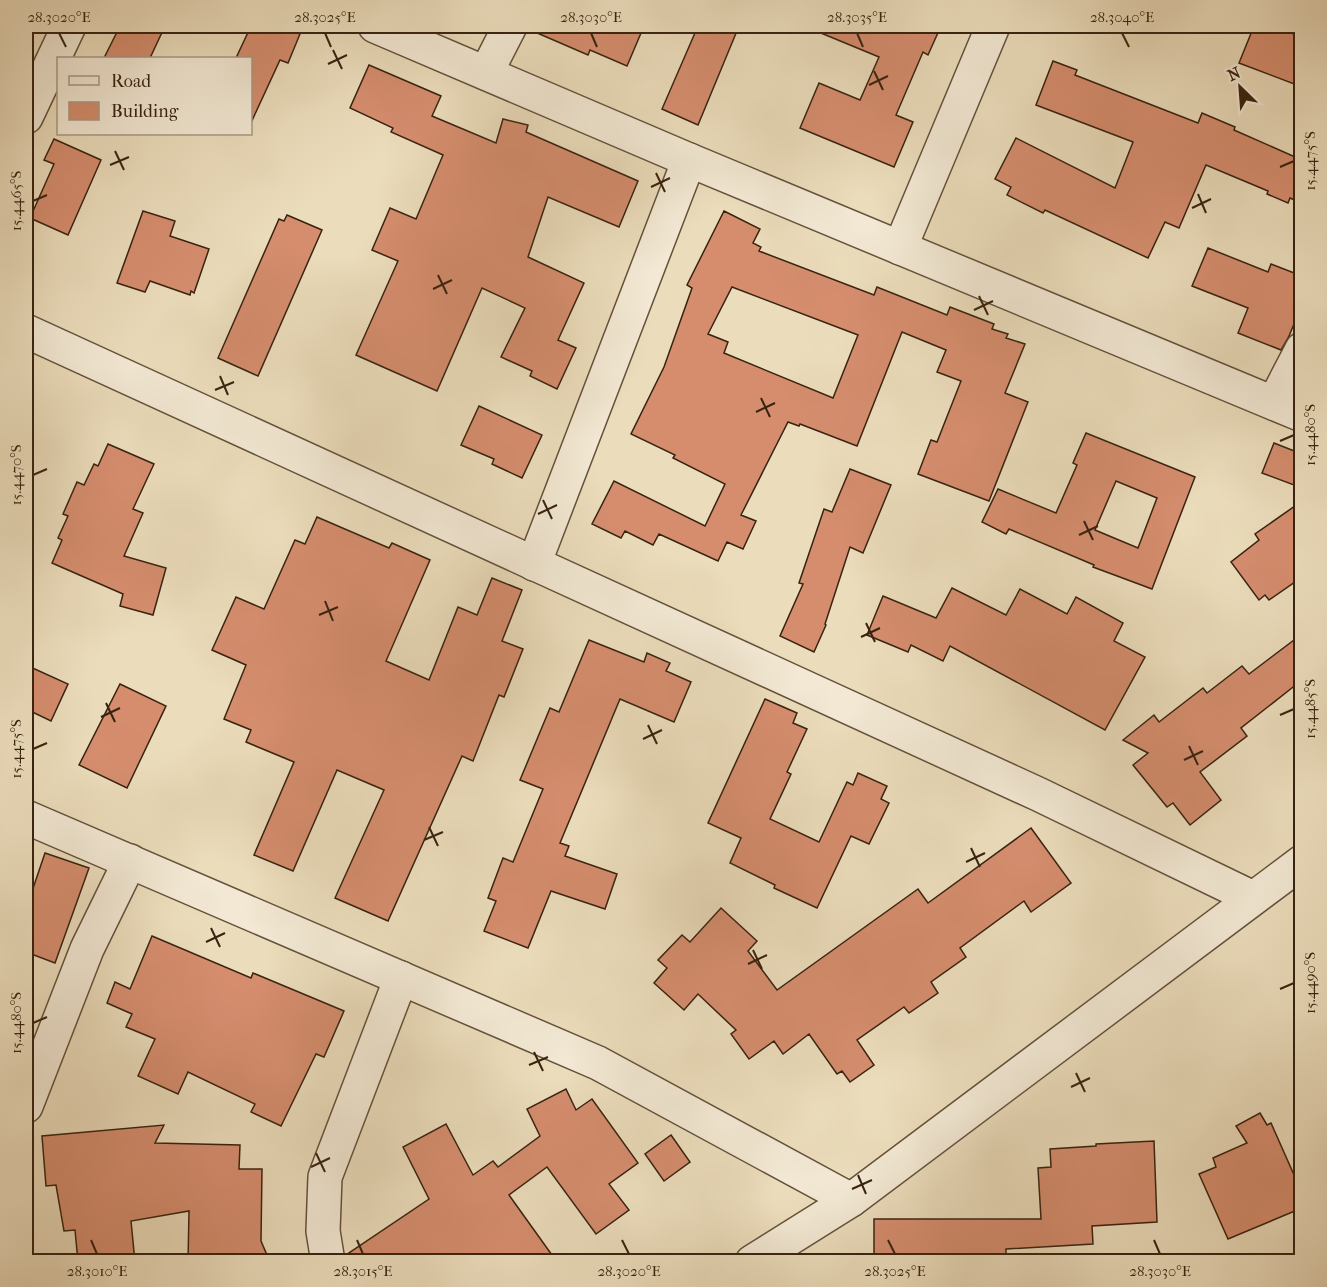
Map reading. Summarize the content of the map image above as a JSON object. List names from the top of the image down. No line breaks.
{"legend":["Road","Building"],"north":"top left","coordinates":["28.3020°E","28.3025°E","28.3030°E","28.3035°E","28.3040°E","15.4475°S","15.4465°S","15.4480°S","15.4470°S","15.4485°S","15.4490°S","28.3010°E","28.3015°E"]}
